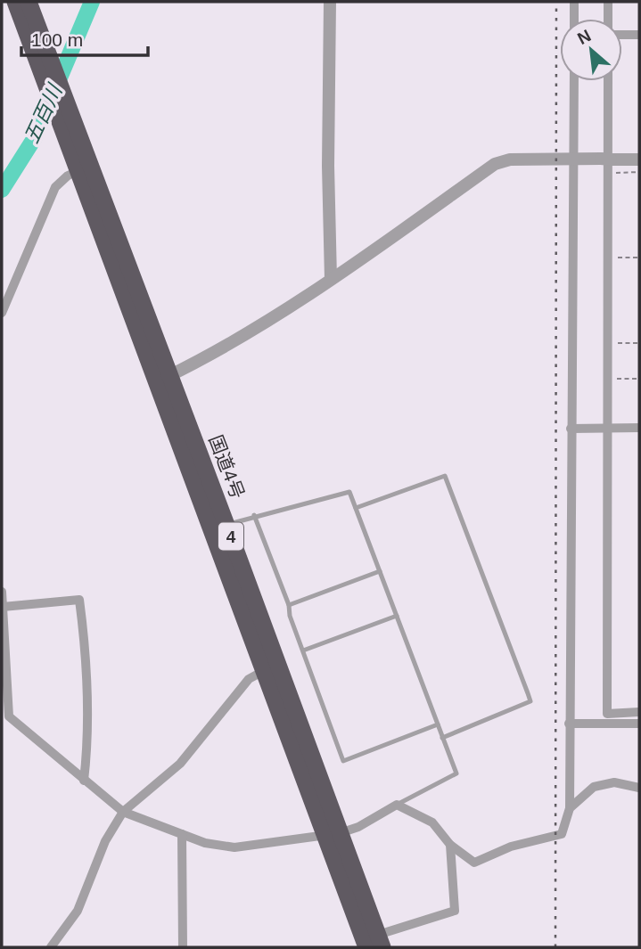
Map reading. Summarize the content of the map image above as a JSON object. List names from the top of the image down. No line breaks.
{"streets":{"highway":["国道4号","4"]},"water":["五百川"],"scale_bar":"100 m","north":"top left"}
